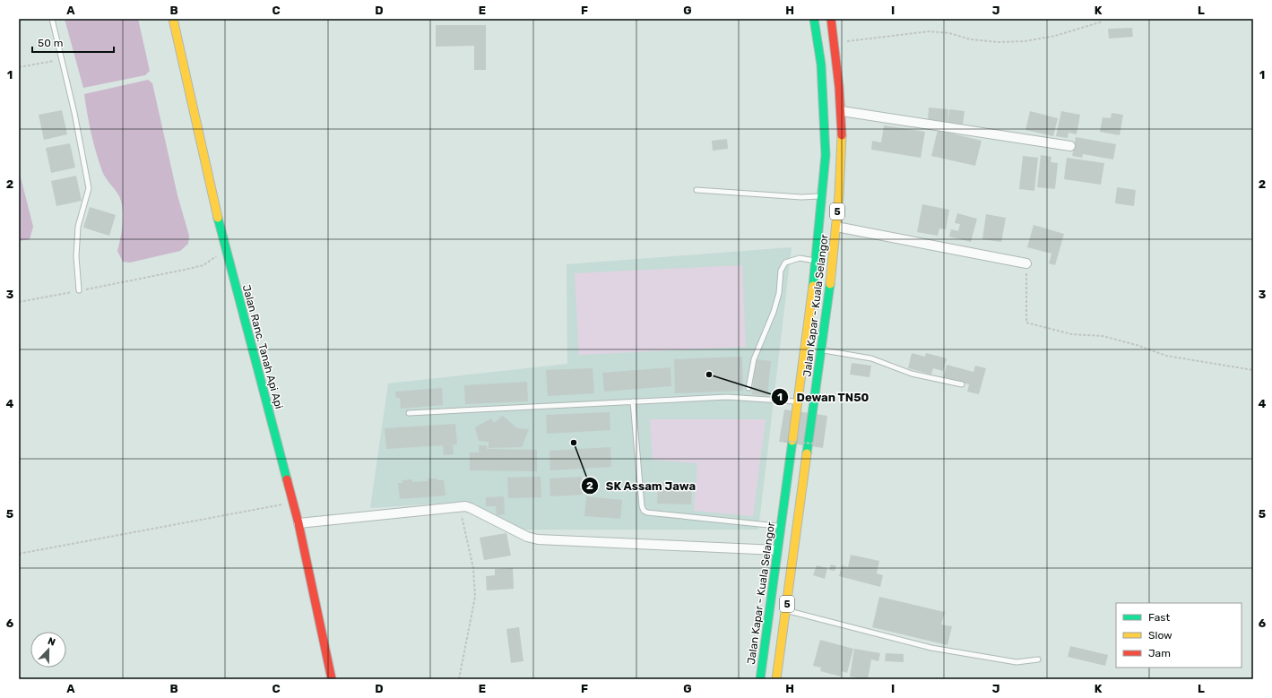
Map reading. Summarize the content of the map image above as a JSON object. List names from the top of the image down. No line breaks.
{"streets":{"main road":["5","Jalan Kapar - Kuala Selangor","Jalan Ranc. Tanah Api Api"]},"places":["Dewan TN50","SK Assam Jawa"],"legend":["Fast","Slow","Jam"],"scale_bar":"50 m","north":"top","grid":{"columns":["A","B","C","D","E","F","G","H","I","J","K","L"],"rows":["1","2","3","4","5","6"]}}
